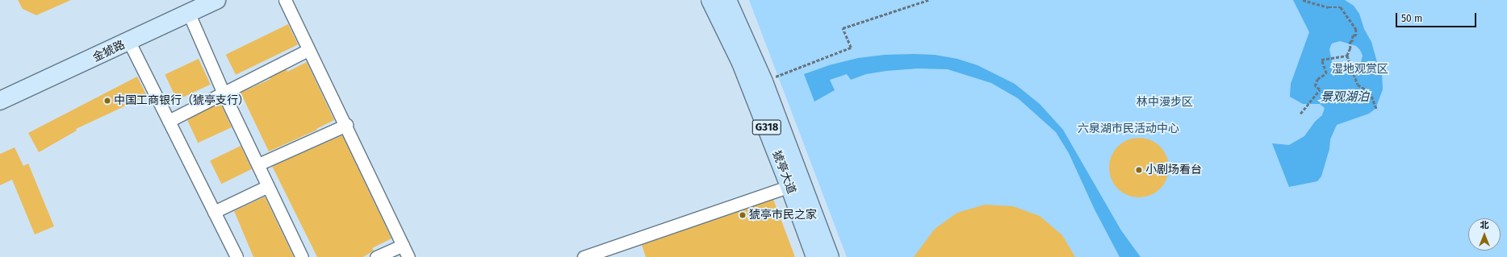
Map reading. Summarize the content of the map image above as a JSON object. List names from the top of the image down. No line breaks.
{"streets":{"highway":["G318","猇亭大道"],"main road":["金猇路"]},"water":["景观湖泊"],"parks":["湿地观赏区","林中漫步区","六泉湖市民活动中心"],"places":["中国工商银行（猇亭支行）","小剧场看台","猇亭市民之家"],"scale_bar":"50 m","north":"top"}
